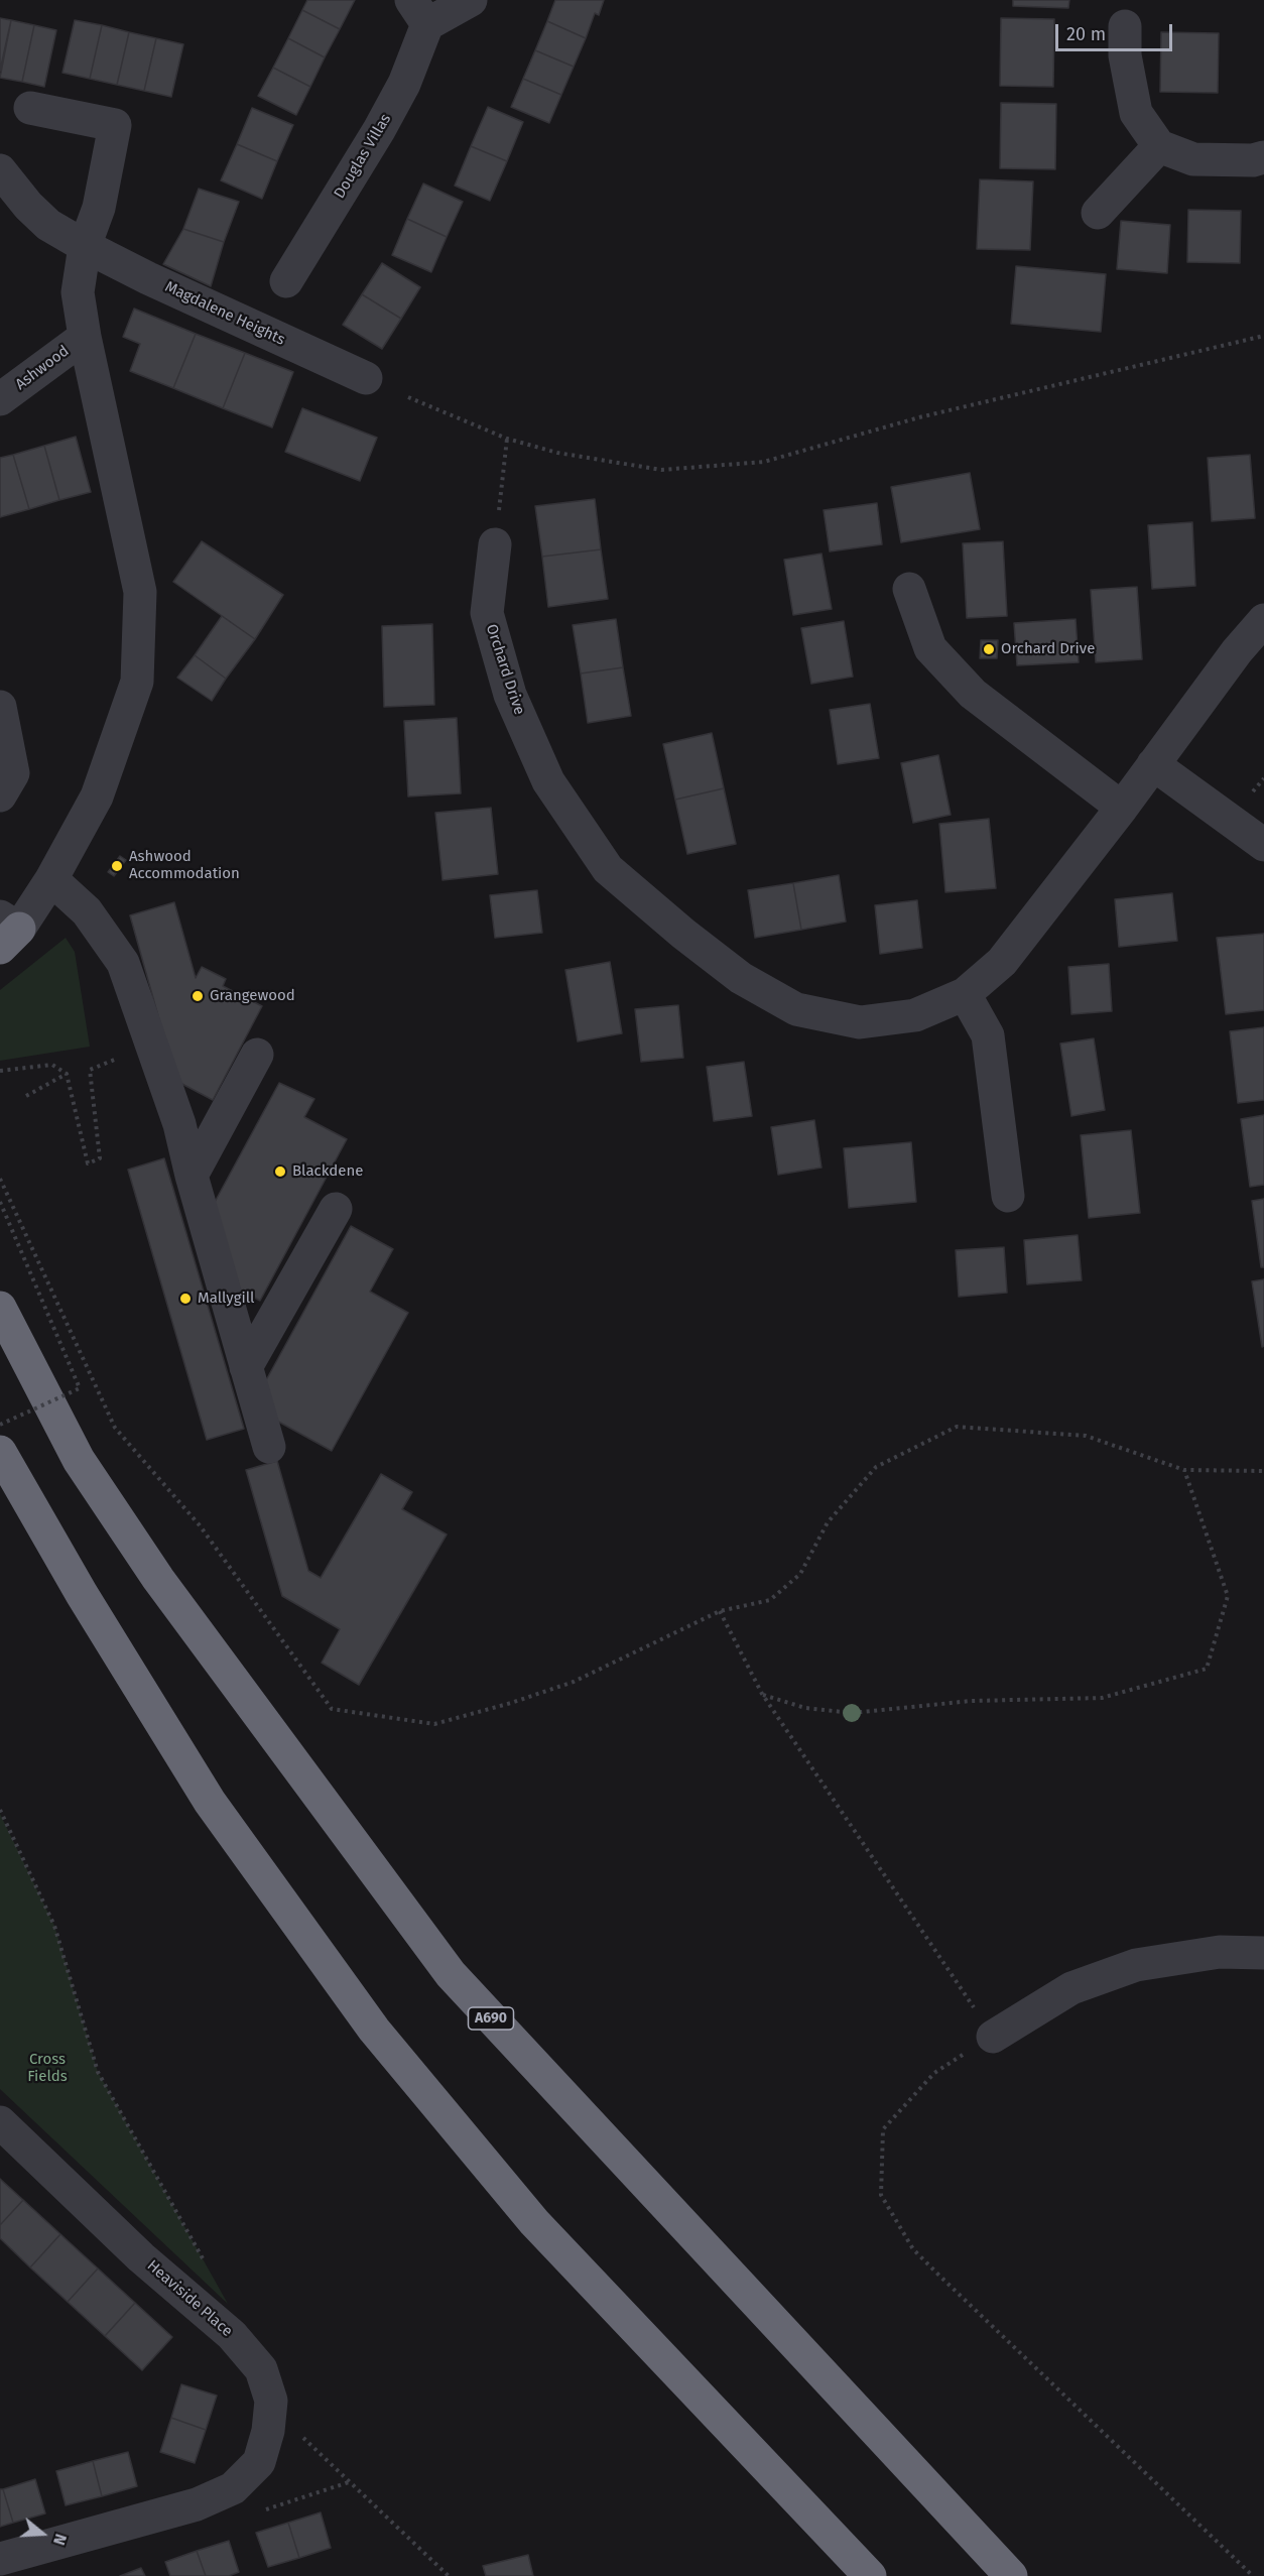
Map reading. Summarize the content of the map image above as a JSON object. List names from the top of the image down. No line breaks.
{"streets":{"highway":["A690"],"street":["Douglas Villas","Magdalene Heights","Ashwood","Orchard Drive","Heaviside Place"]},"parks":["Cross Fields"],"places":["Orchard Drive","Ashwood Accommodation","Grangewood","Blackdene","Mallygill"],"scale_bar":"20 m","north":"right"}
